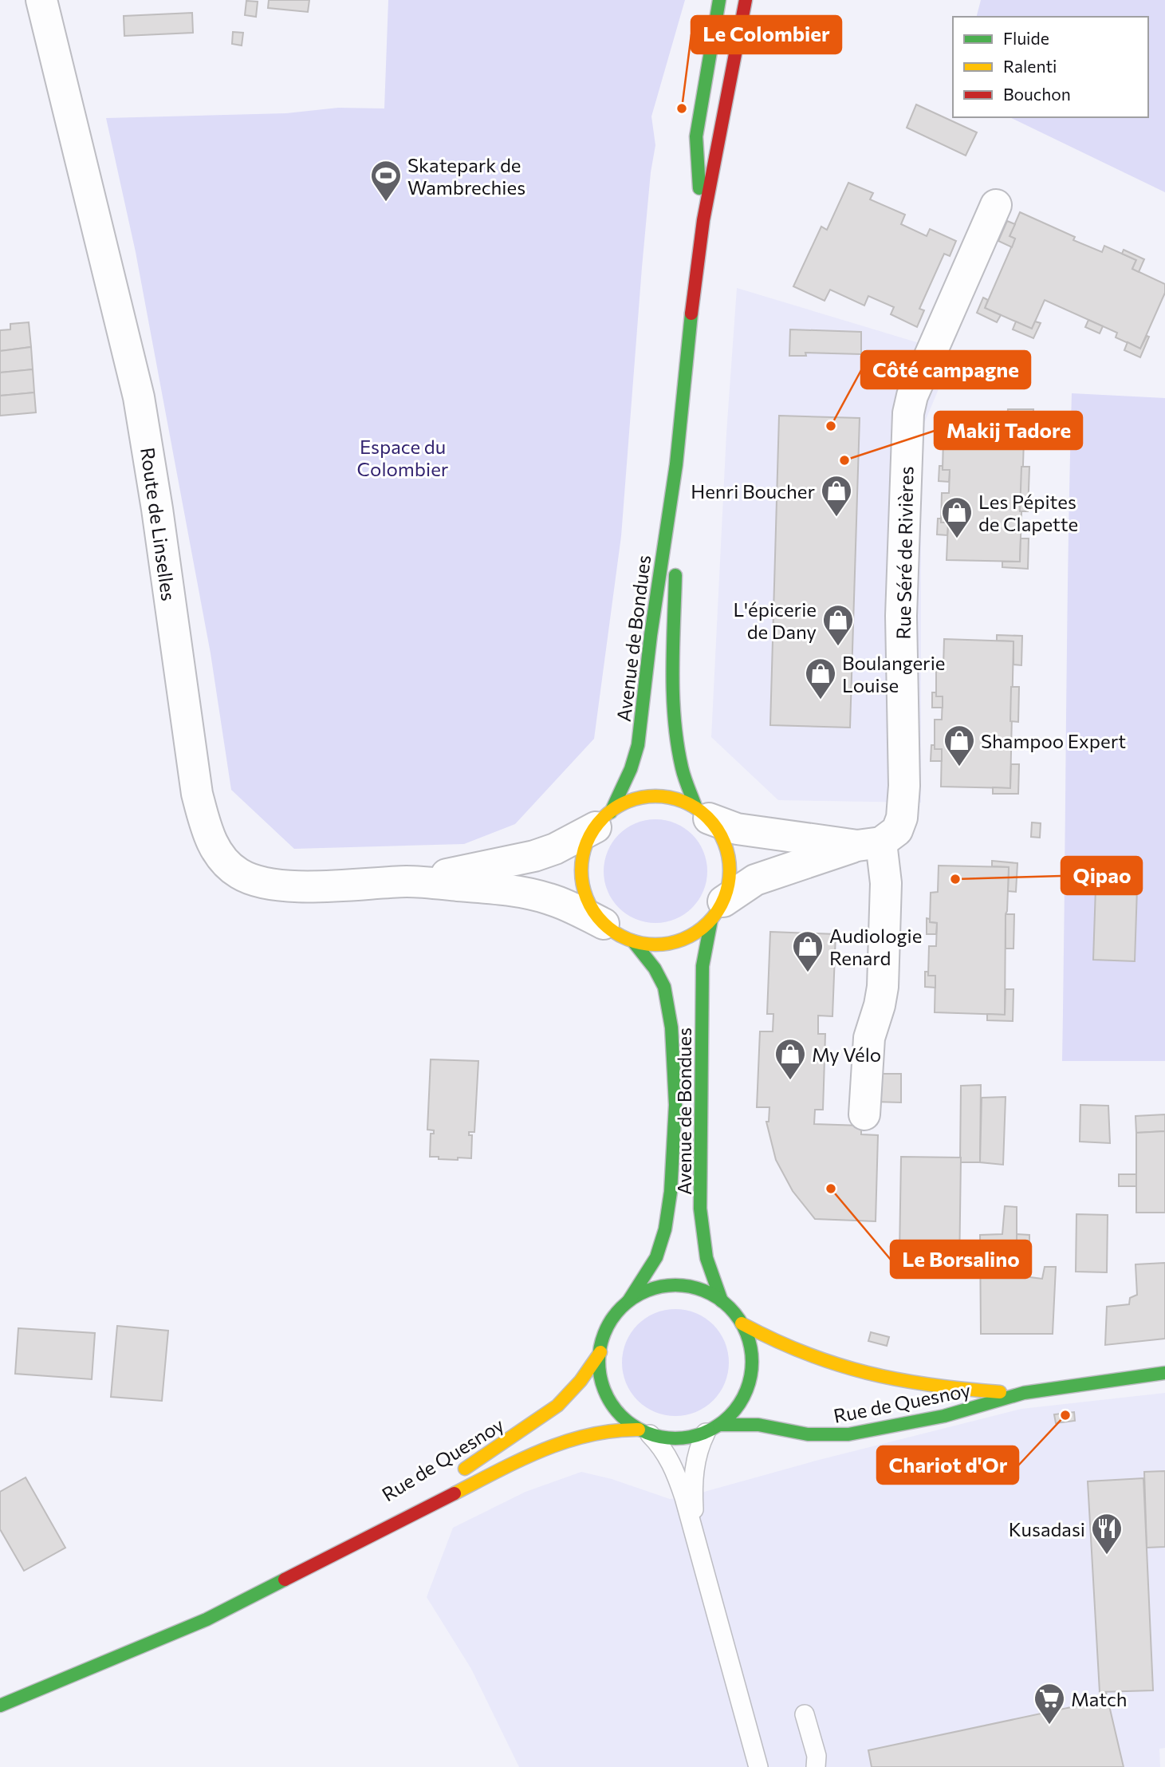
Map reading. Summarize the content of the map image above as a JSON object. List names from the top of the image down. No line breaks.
{"streets":{"main road":["Avenue de Bondues","Rue de Quesnoy"],"street":["Route de Linselles","Rue Séré de Rivières"]},"crossings":[["Route de Linselles","Rue Séré de Rivières"],["Route de Linselles","Avenue de Bondues"],["Rue Séré de Rivières","Avenue de Bondues"],["Avenue de Bondues","Rue de Quesnoy"]],"parks":["Espace du Colombier"],"places":{"other":["Le Colombier","Côté campagne","Makij Tadore","Qipao","Le Borsalino","Chariot d'Or"],"sports":["Skatepark de Wambrechies"],"shop":["Henri Boucher","Les Pépites de Clapette","L'épicerie de Dany","Boulangerie Louise","Shampoo Expert","Audiologie Renard","My Vélo"],"restaurant":["Kusadasi"],"supermarket":["Match"]},"legend":["Fluide","Ralenti","Bouchon"]}
